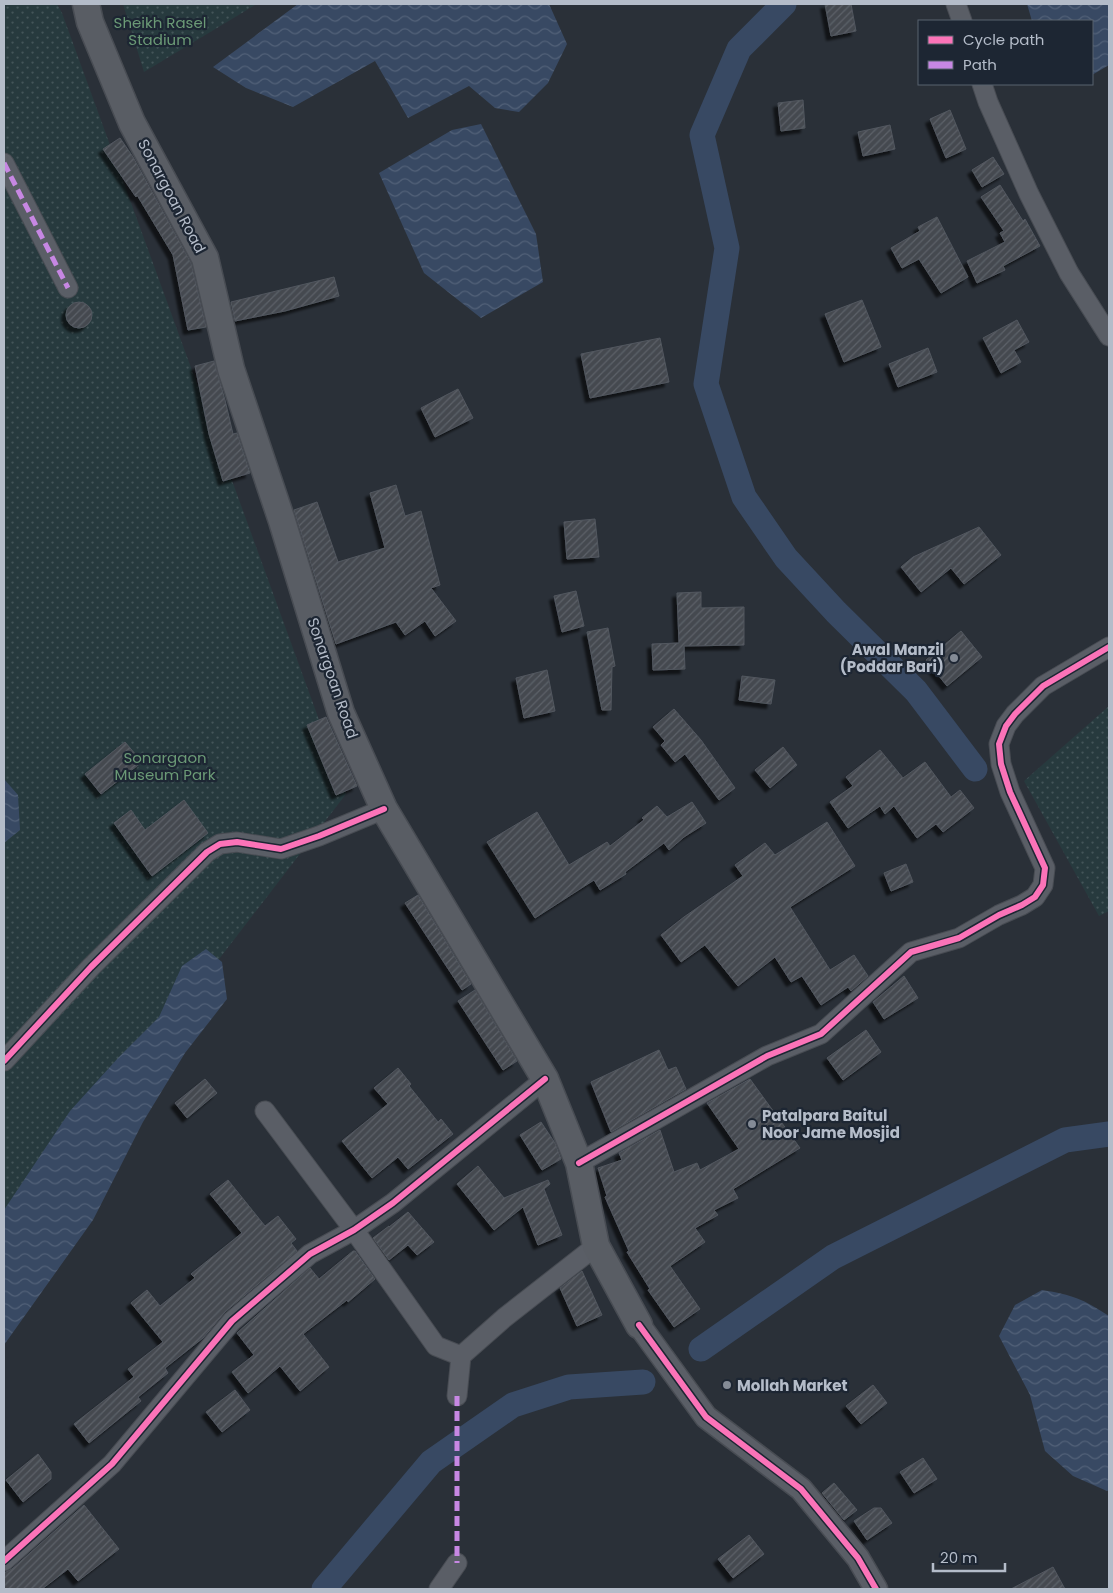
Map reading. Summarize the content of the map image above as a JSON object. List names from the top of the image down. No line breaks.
{"streets":{"main road":["Sonargoan Road"]},"parks":["Sheikh Rasel Stadium","Sonargaon Museum Park"],"places":["Awal Manzil (Poddar Bari)","Patalpara Baitul Noor Jame Mosjid","Mollah Market"],"legend":["Cycle path","Path"],"scale_bar":"20 m"}
